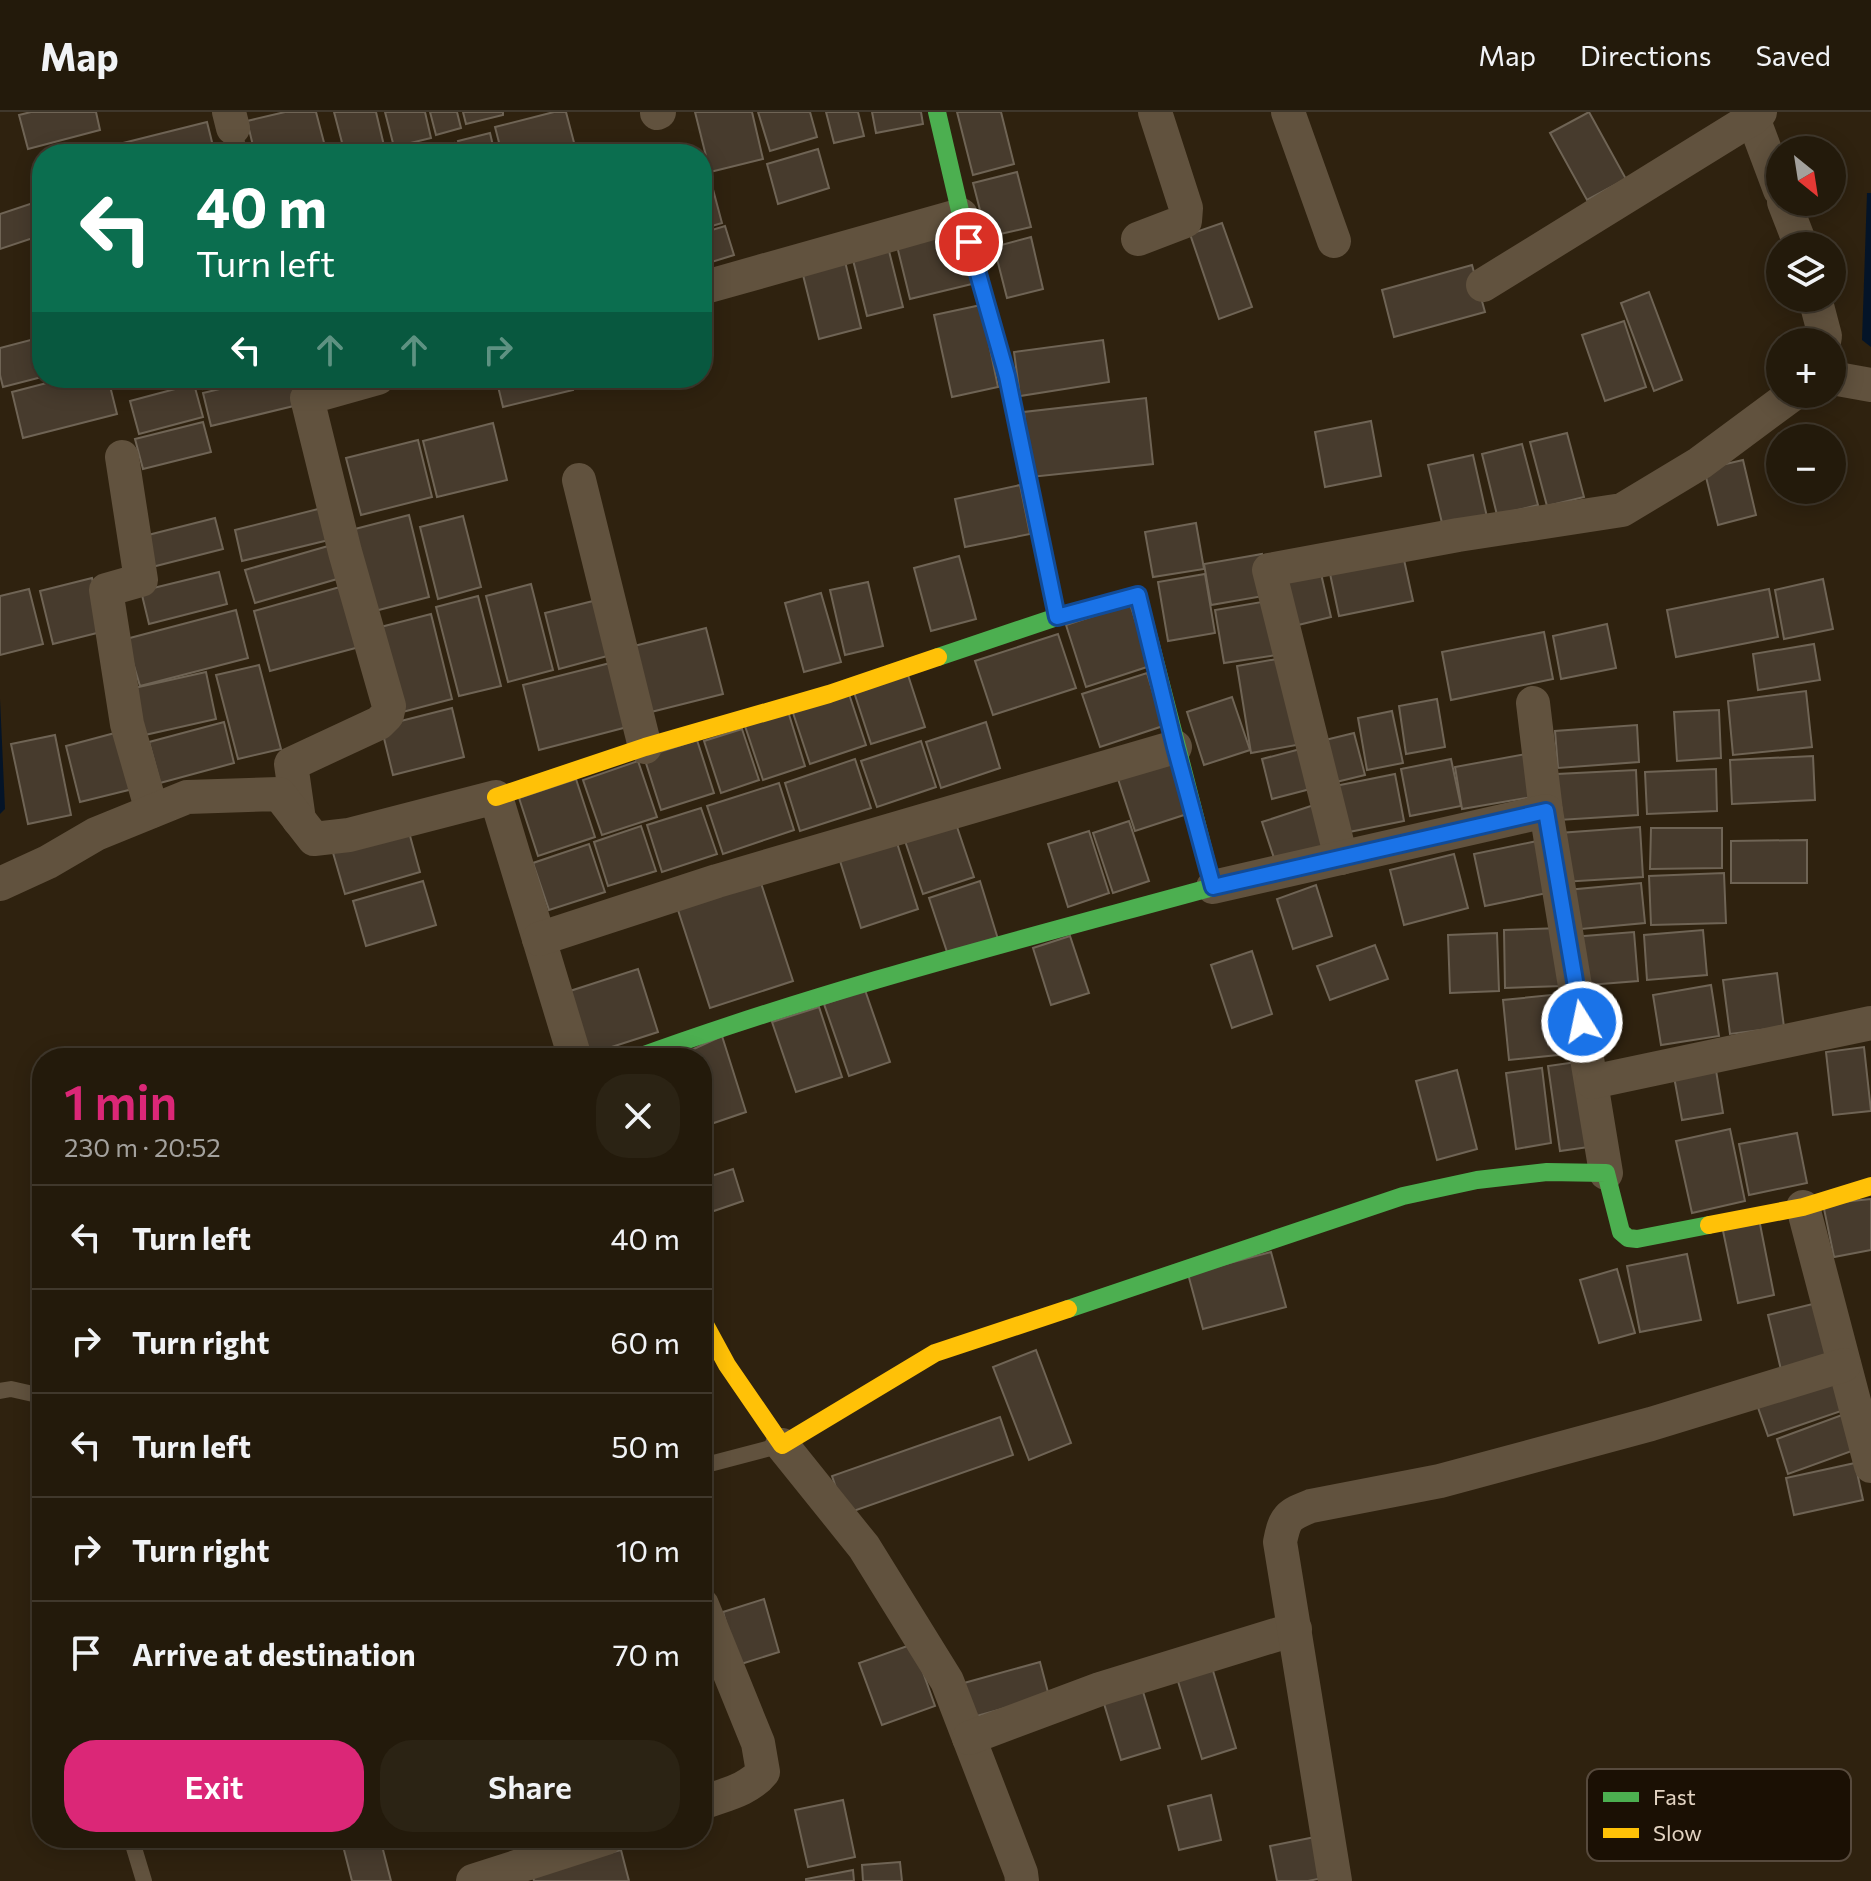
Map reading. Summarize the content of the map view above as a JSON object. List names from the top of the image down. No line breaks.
{"legend":["Fast","Slow"],"north":"bottom right","page":{"header":"Map","nav":["Map","Directions","Saved"],"map_buttons":["+","−"],"turn":["40 m","Turn left"],"heading":["1 min","230 m · 20:52"],"list":[{"name":"Turn left","value":"40 m"},{"name":"Turn right","value":"60 m"},{"name":"Turn left","value":"50 m"},{"name":"Turn right","value":"10 m"},{"name":"Arrive at destination","value":"70 m"}],"buttons":["Exit","Share"]}}
